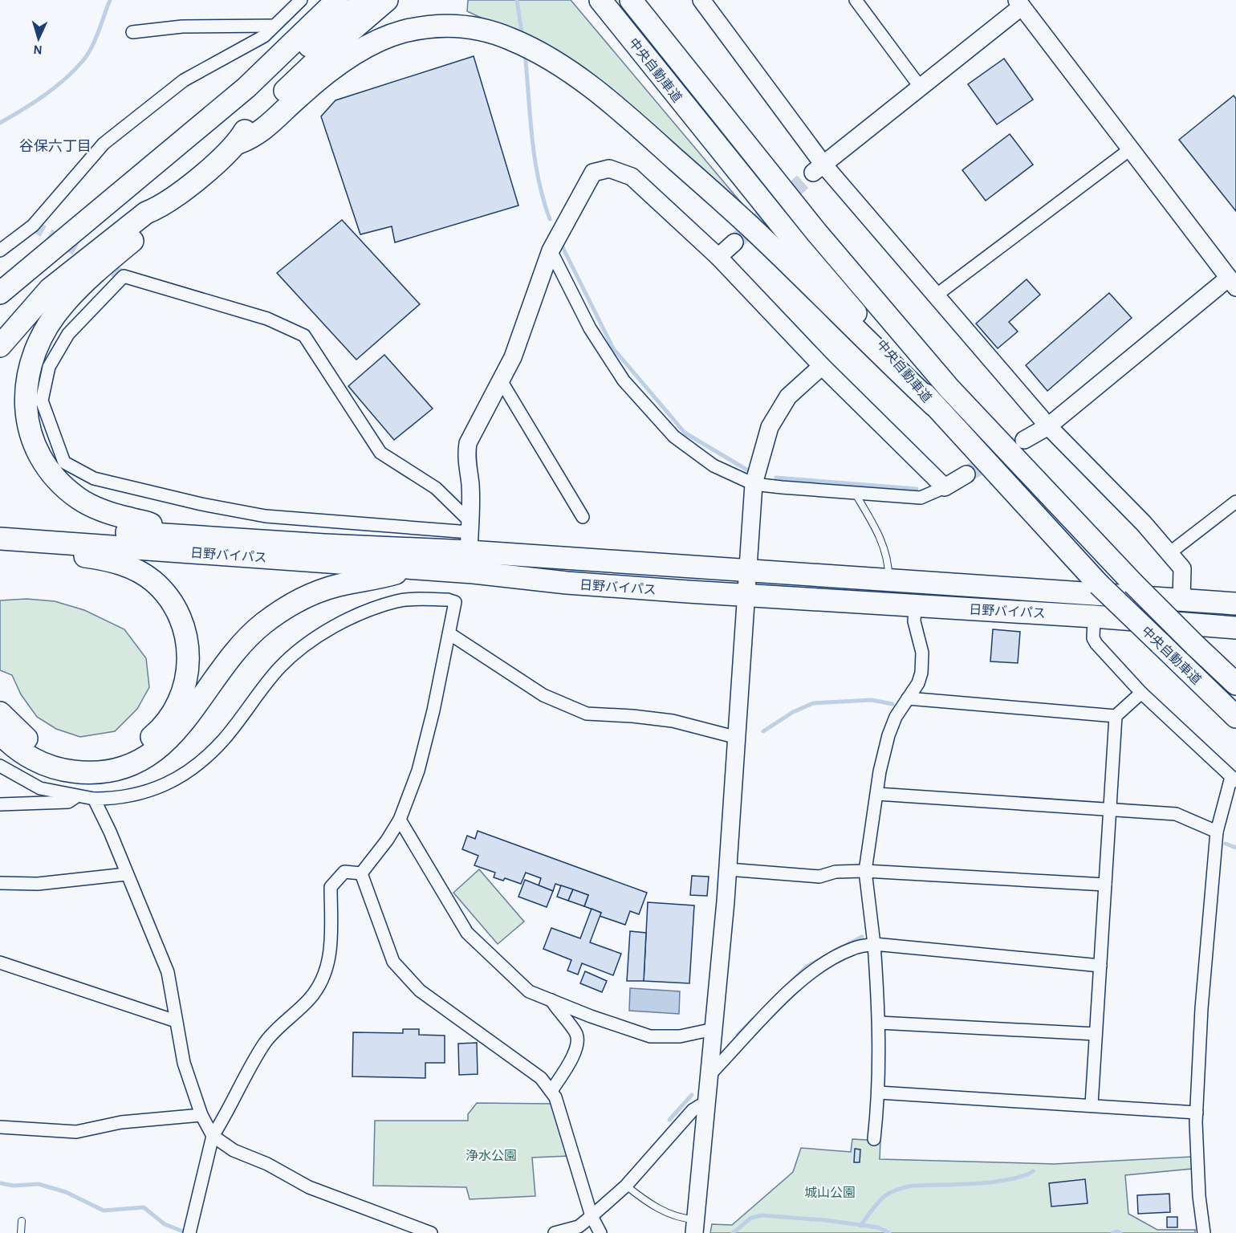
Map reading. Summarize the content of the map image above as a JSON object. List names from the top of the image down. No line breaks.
{"streets":{"highway":["中央自動車道","日野バイパス"]},"districts":["谷保六丁目"],"parks":["浄水公園","城山公園"],"north":"bottom"}
